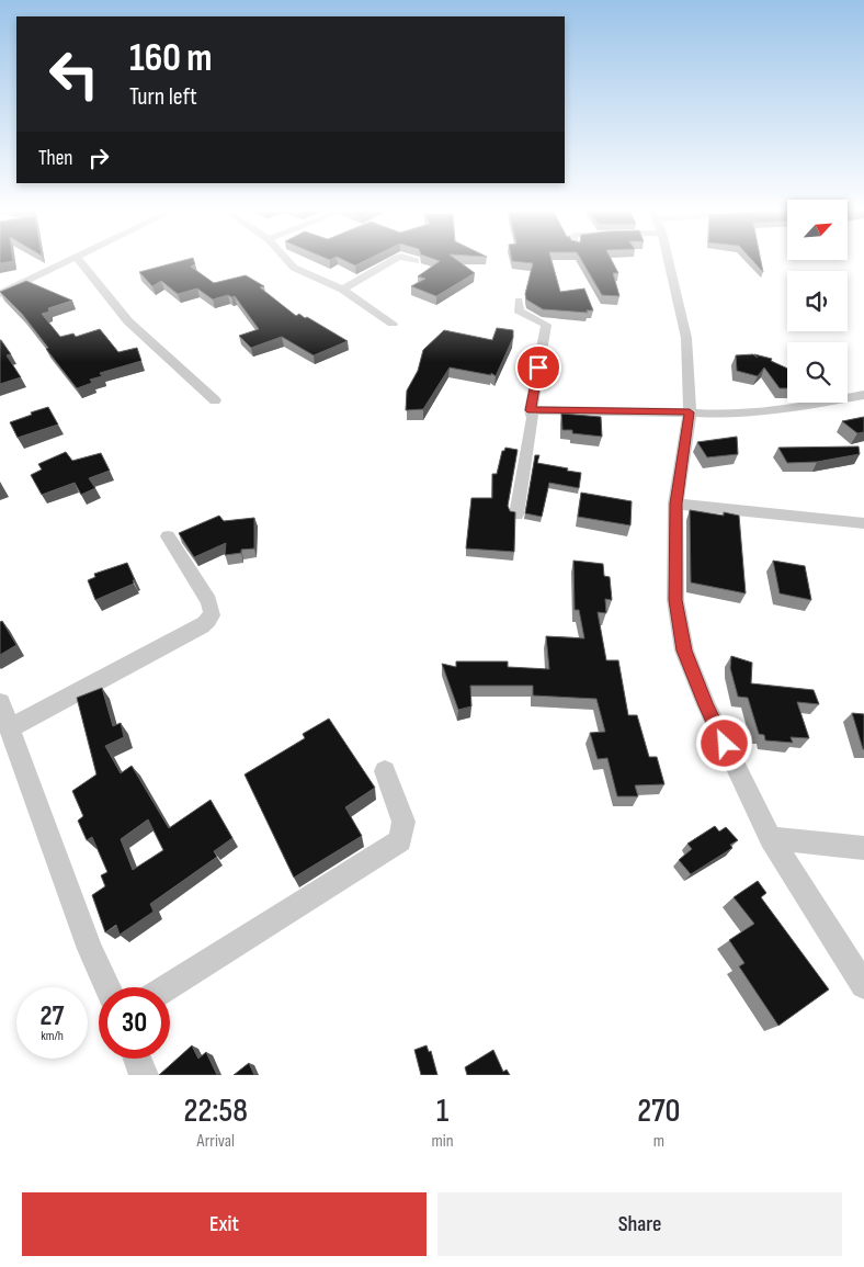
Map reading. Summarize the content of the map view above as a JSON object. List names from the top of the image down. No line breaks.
{"north":"top right","page":{"turn":["160 m","Turn left"],"then":"Then","speed":"27 km/h","limit":"30","eta":["22:58","Arrival","1","min","270","m"],"buttons":["Exit","Share"]}}
